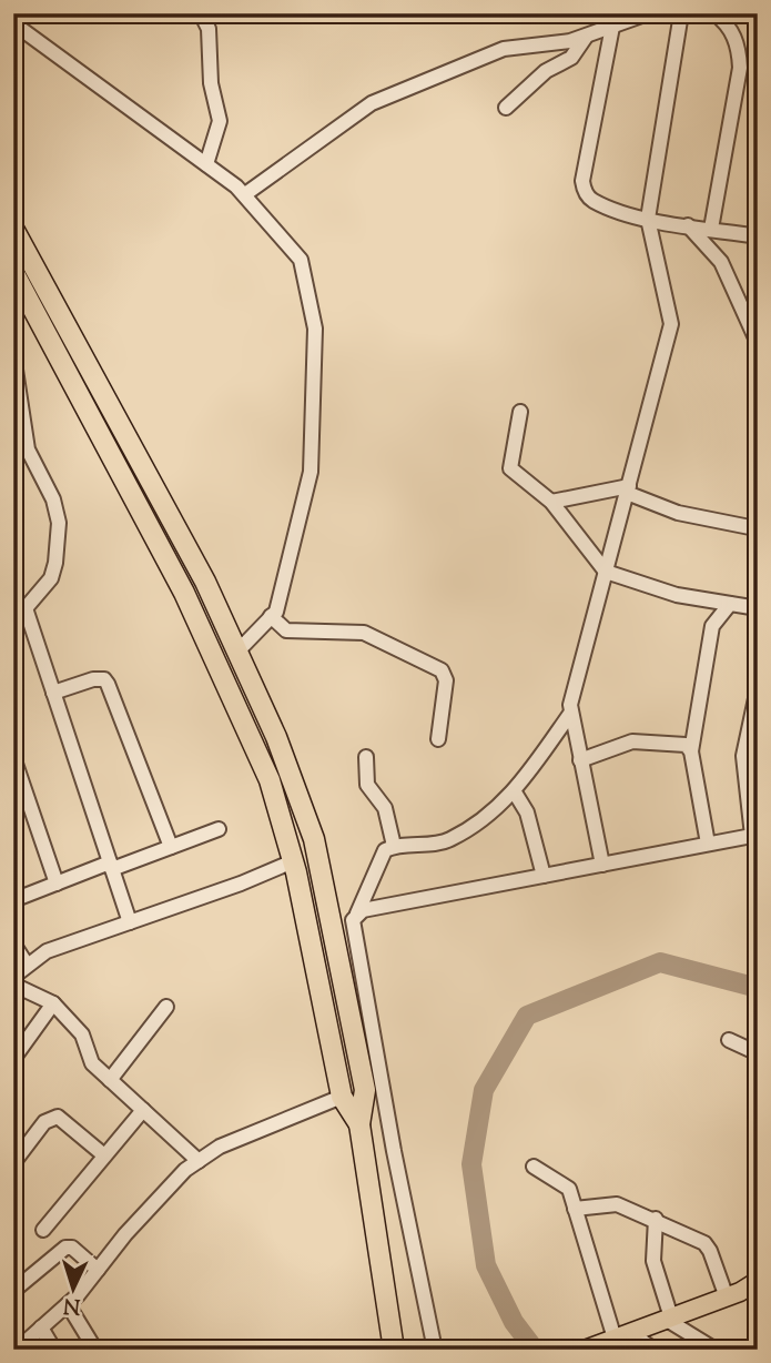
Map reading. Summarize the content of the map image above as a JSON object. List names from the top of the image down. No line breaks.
{"north":"bottom"}
